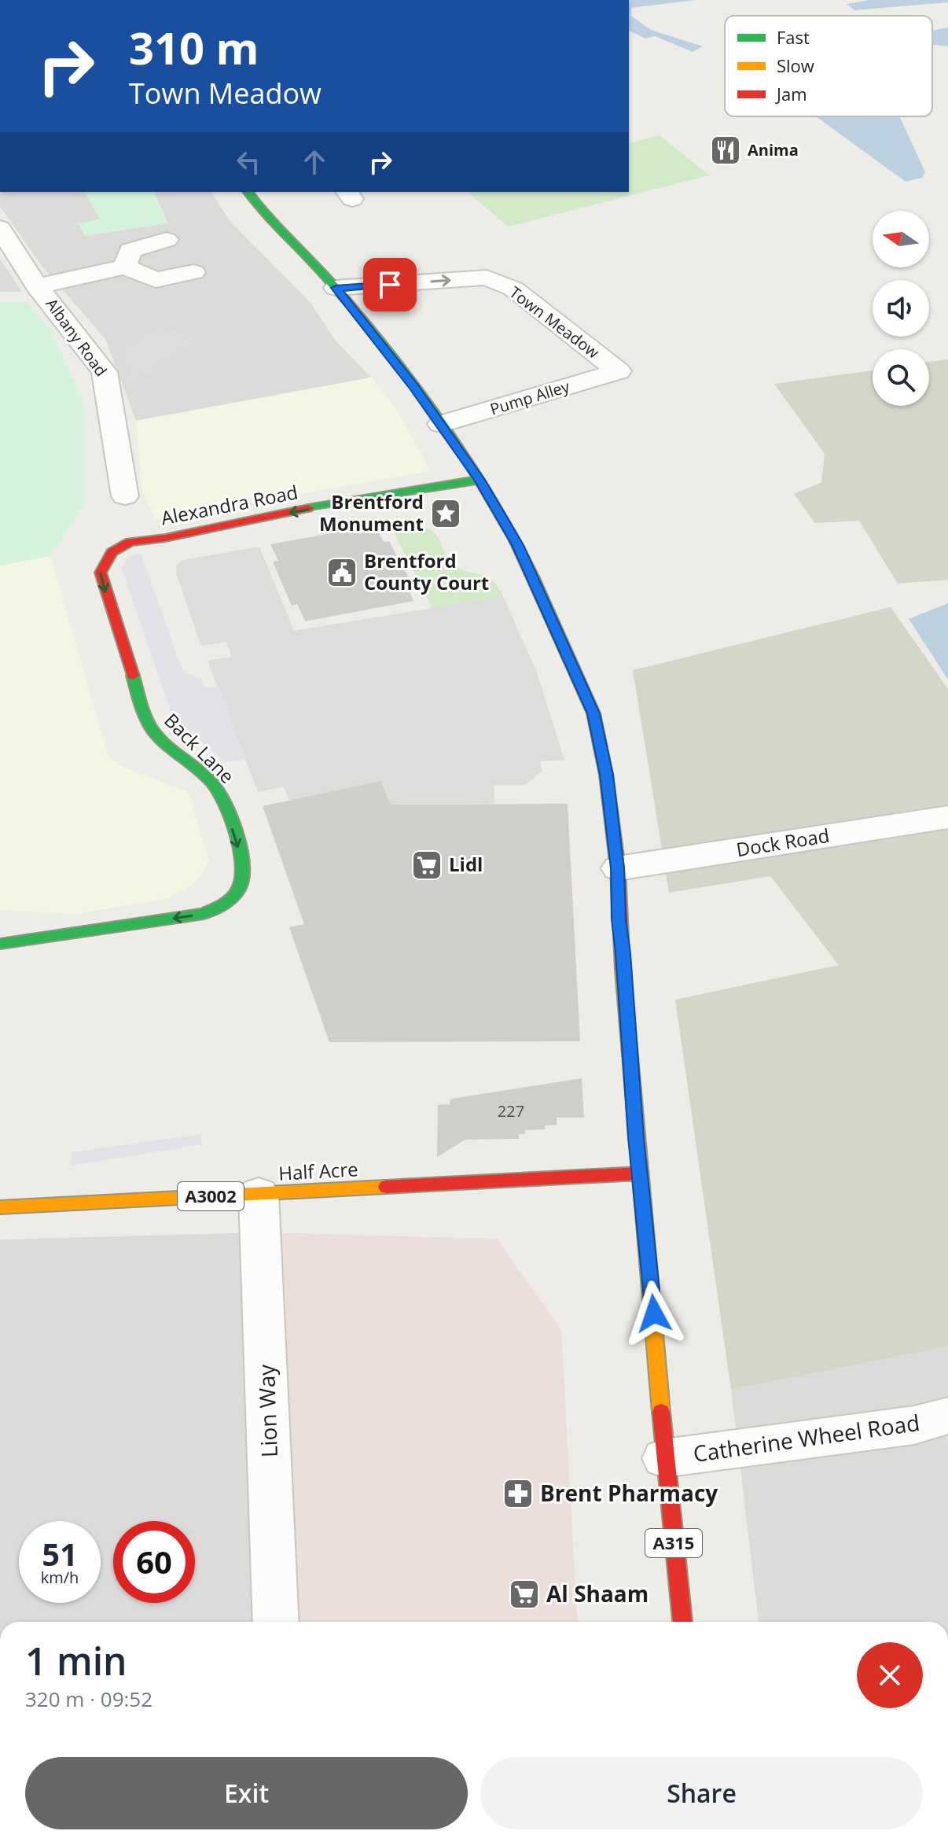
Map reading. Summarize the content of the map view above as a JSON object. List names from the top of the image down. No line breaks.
{"streets":{"main road":["Alexandra Road","Back Lane","Half Acre","A3002","A315"],"street":["Town Meadow","Albany Road","Pump Alley","Dock Road","Lion Way","Catherine Wheel Road"]},"crossings":[["Town Meadow","Pump Alley"],["Town Meadow","A315"],["Pump Alley","A315"],["Alexandra Road","Back Lane"],["Alexandra Road","A315"],["Dock Road","A315"],["Half Acre","Lion Way"],["Half Acre","A315"],["Catherine Wheel Road","A315"]],"one_way":["Town Meadow","Alexandra Road"],"places":{"restaurant":["Anima"],"place":["Brentford Monument"],"public building":["Brentford County Court"],"supermarket":["Lidl","Al Shaam"],"pharmacy":["Brent Pharmacy"]},"house_numbers":["227"],"legend":["Fast","Slow","Jam"],"north":"left","page":{"turn":["310 m","Town Meadow"],"speed":"51 km/h","limit":"60","heading":["1 min","320 m · 09:52"],"buttons":["Exit","Share"]}}
